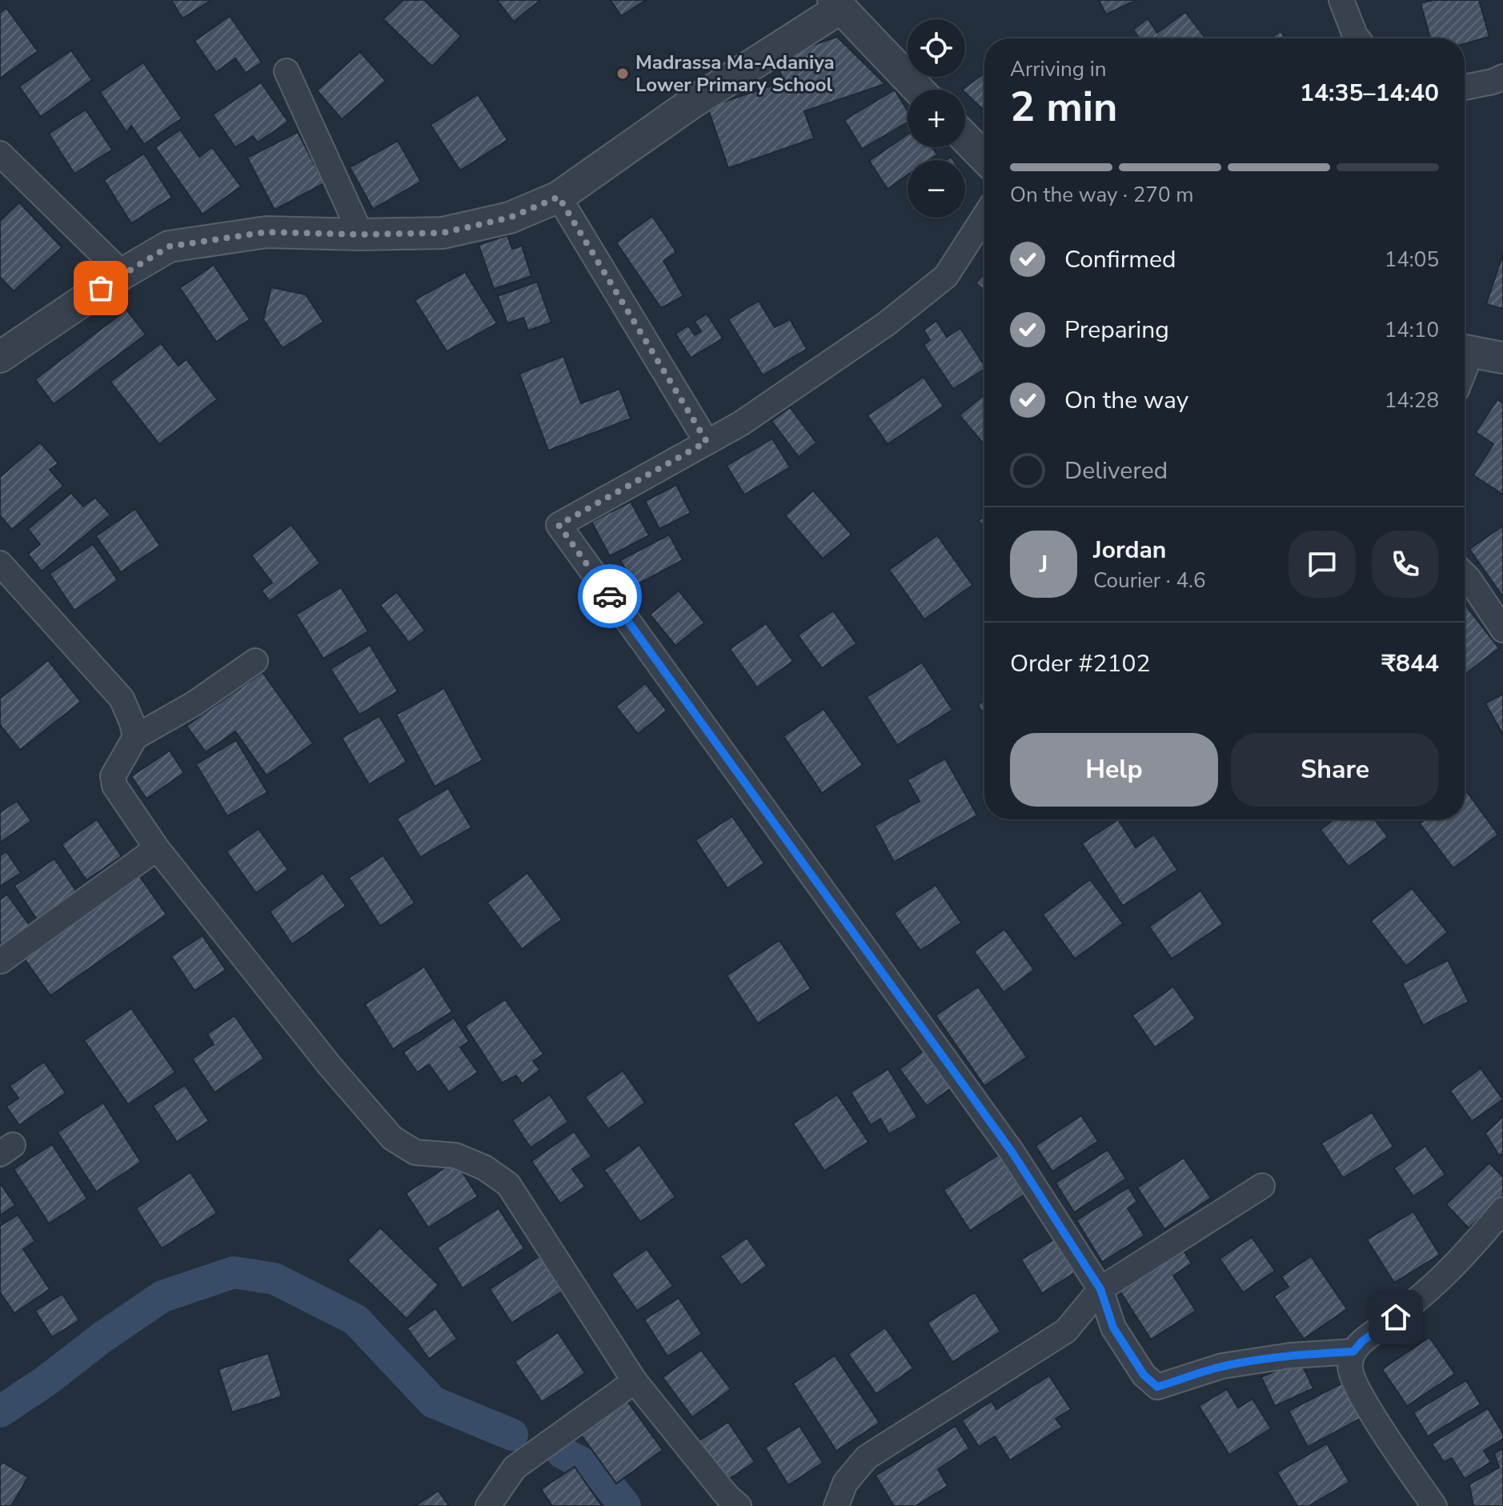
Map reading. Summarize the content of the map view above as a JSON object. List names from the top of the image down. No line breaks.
{"places":["Madrassa Ma-Adaniya Lower Primary School"],"page":{"map_buttons":["+","−"],"heading":["2 min","Arriving in","14:35–14:40"],"panel":["Jordan","Courier · 4.6","Order #2102","₹844"],"bar":"On the way · 270 m","list":[["Confirmed","14:05"],["Preparing","14:10"],["On the way","14:28"],"Delivered"],"round":"J","buttons":["Help","Share"]}}
